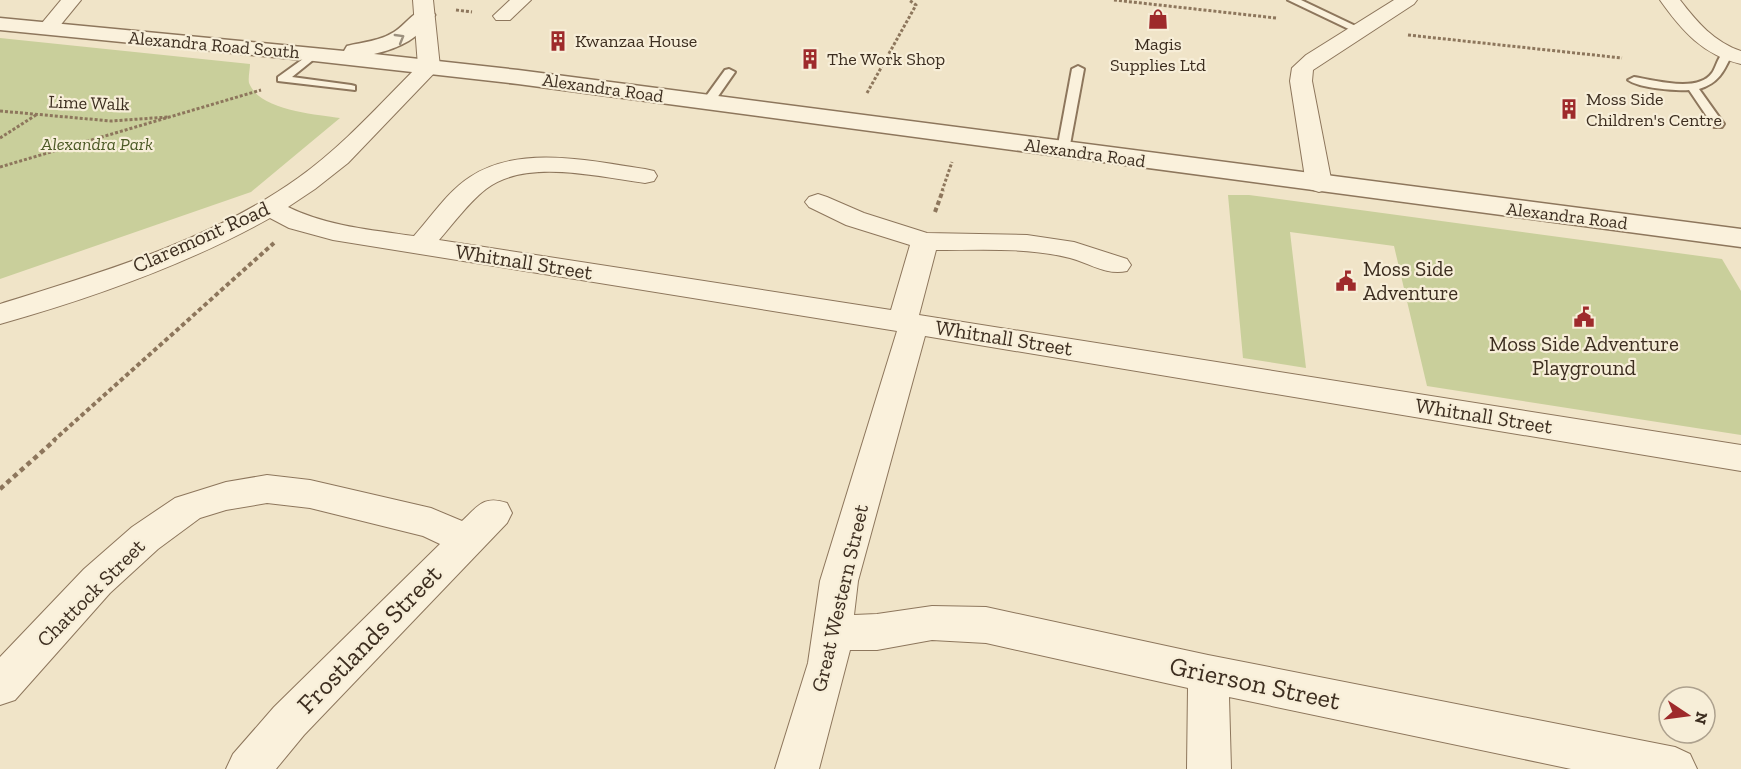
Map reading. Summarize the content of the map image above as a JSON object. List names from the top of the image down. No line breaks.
{"streets":{"street":["Alexandra Road South","Alexandra Road","Claremont Road","Whitnall Street","Chattock Street","Great Western Street","Frostlands Street","Grierson Street"],"path":["Lime Walk"]},"crossings":[["Alexandra Road South","Alexandra Road"],["Alexandra Road South","Claremont Road"],["Alexandra Road","Claremont Road"],["Claremont Road","Whitnall Street"],["Whitnall Street","Great Western Street"],["Chattock Street","Frostlands Street"],["Great Western Street","Grierson Street"]],"parks":["Alexandra Park"],"places":{"shop":["Magis Supplies Ltd"],"building":["Kwanzaa House","The Work Shop","Moss Side Children's Centre"],"public building":["Moss Side Adventure","Moss Side Adventure Playground"]},"north":"right"}
